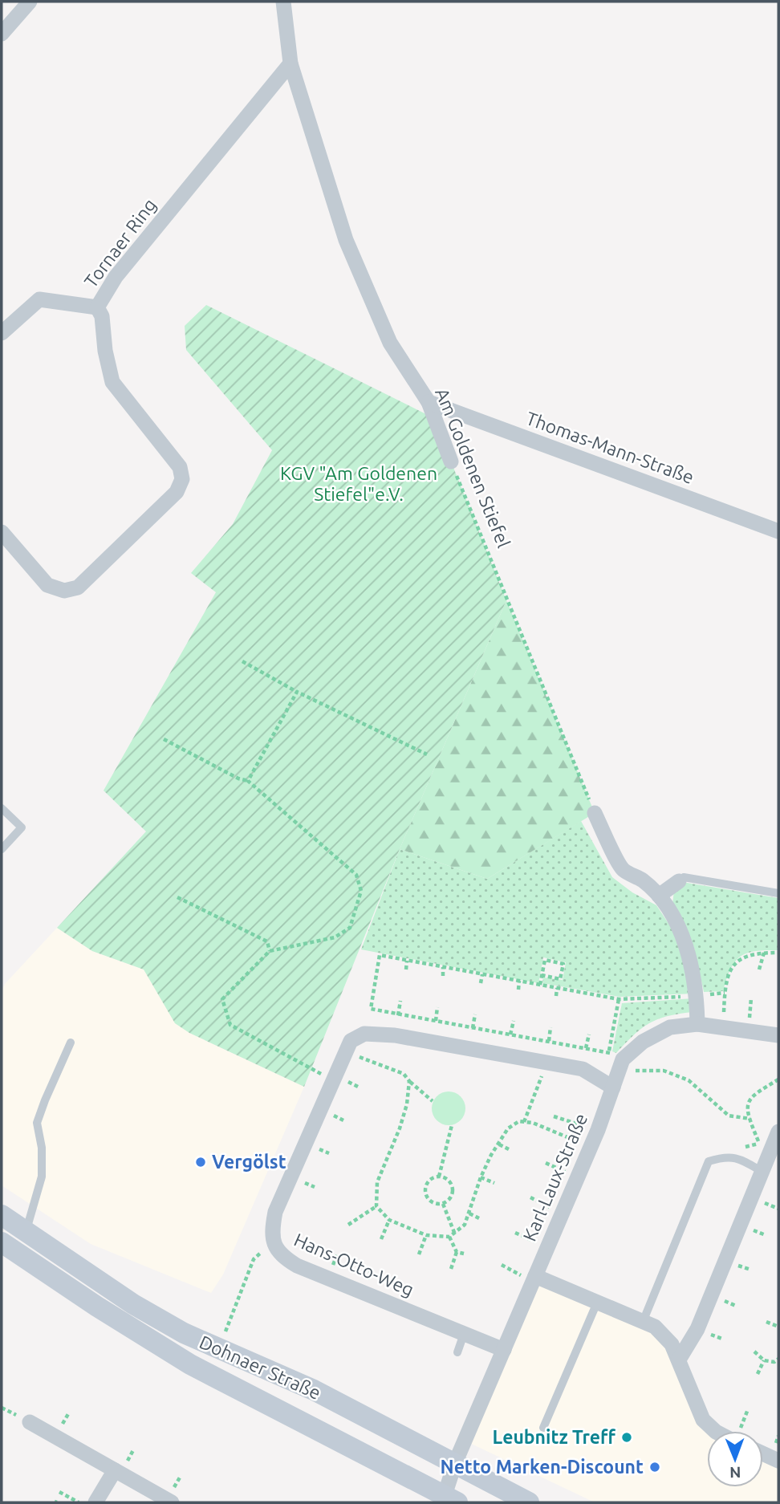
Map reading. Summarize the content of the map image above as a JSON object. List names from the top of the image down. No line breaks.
{"streets":{"main road":["Dohnaer Straße"],"street":["Tornaer Ring","Thomas-Mann-Straße","Am Goldenen Stiefel","Karl-Laux-Straße","Hans-Otto-Weg"]},"crossings":[["Tornaer Ring","Am Goldenen Stiefel"],["Thomas-Mann-Straße","Am Goldenen Stiefel"],["Karl-Laux-Straße","Hans-Otto-Weg"],["Karl-Laux-Straße","Dohnaer Straße"]],"parks":["KGV \"Am Goldenen Stiefel\"e.V."],"places":["Vergölst","Leubnitz Treff","Netto Marken-Discount"],"north":"bottom"}
